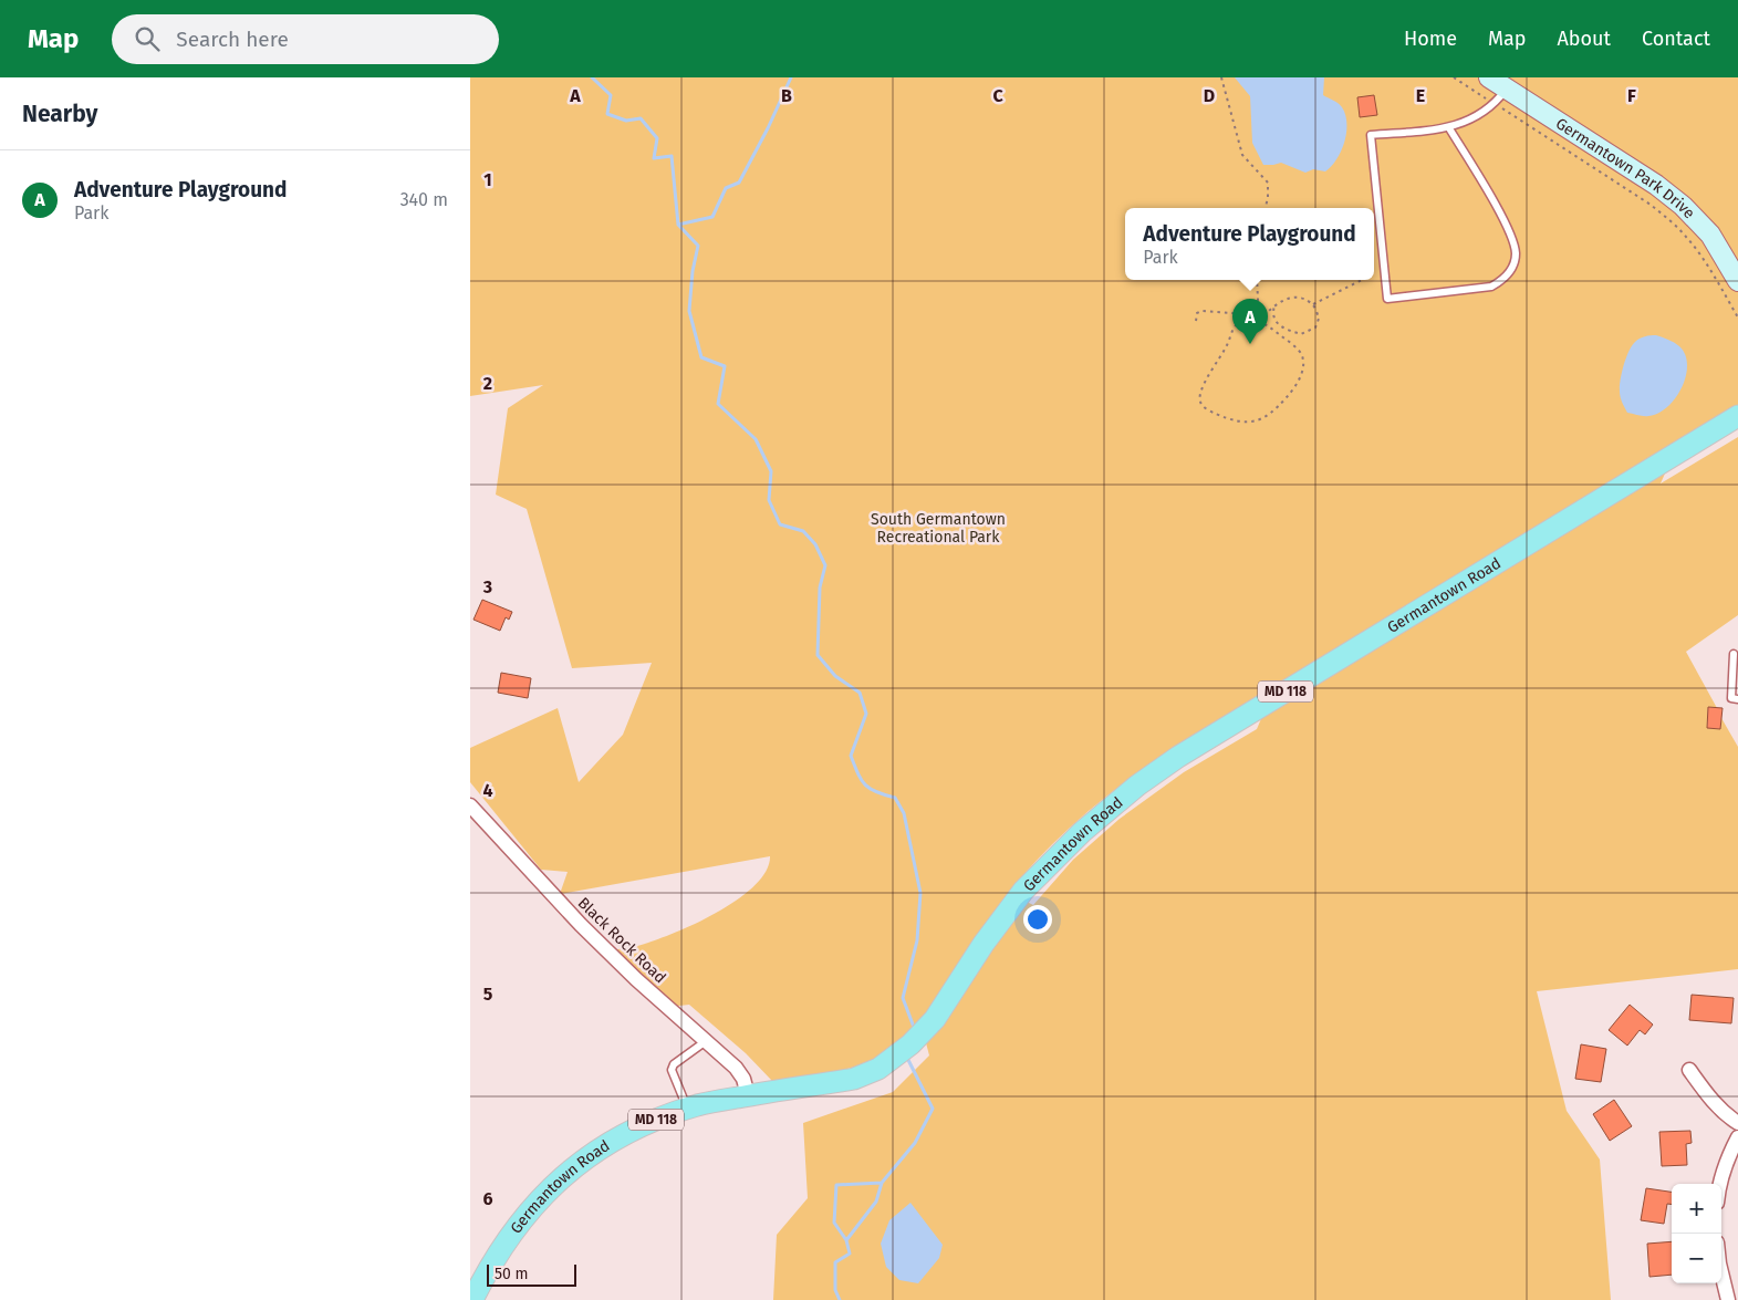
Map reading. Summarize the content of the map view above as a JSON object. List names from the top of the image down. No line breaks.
{"streets":{"main road":["Germantown Road","MD 118"],"street":["Germantown Park Drive","Black Rock Road"]},"crossings":[["Germantown Road","Black Rock Road"]],"parks":["South Germantown Recreational Park"],"scale_bar":"50 m","page":{"header":"Map","search":"Search here","nav":["Home","Map","About","Contact"],"heading":"Nearby","list":[{"mark":"A","name":"Adventure Playground","note":"Park","value":"340 m"}],"popup":["Adventure Playground","Park"],"pins":"A","map_buttons":["+","−"],"scale":"50 m"},"grid":{"columns":["A","B","C","D","E","F"],"rows":["1","2","3","4","5","6"]}}
